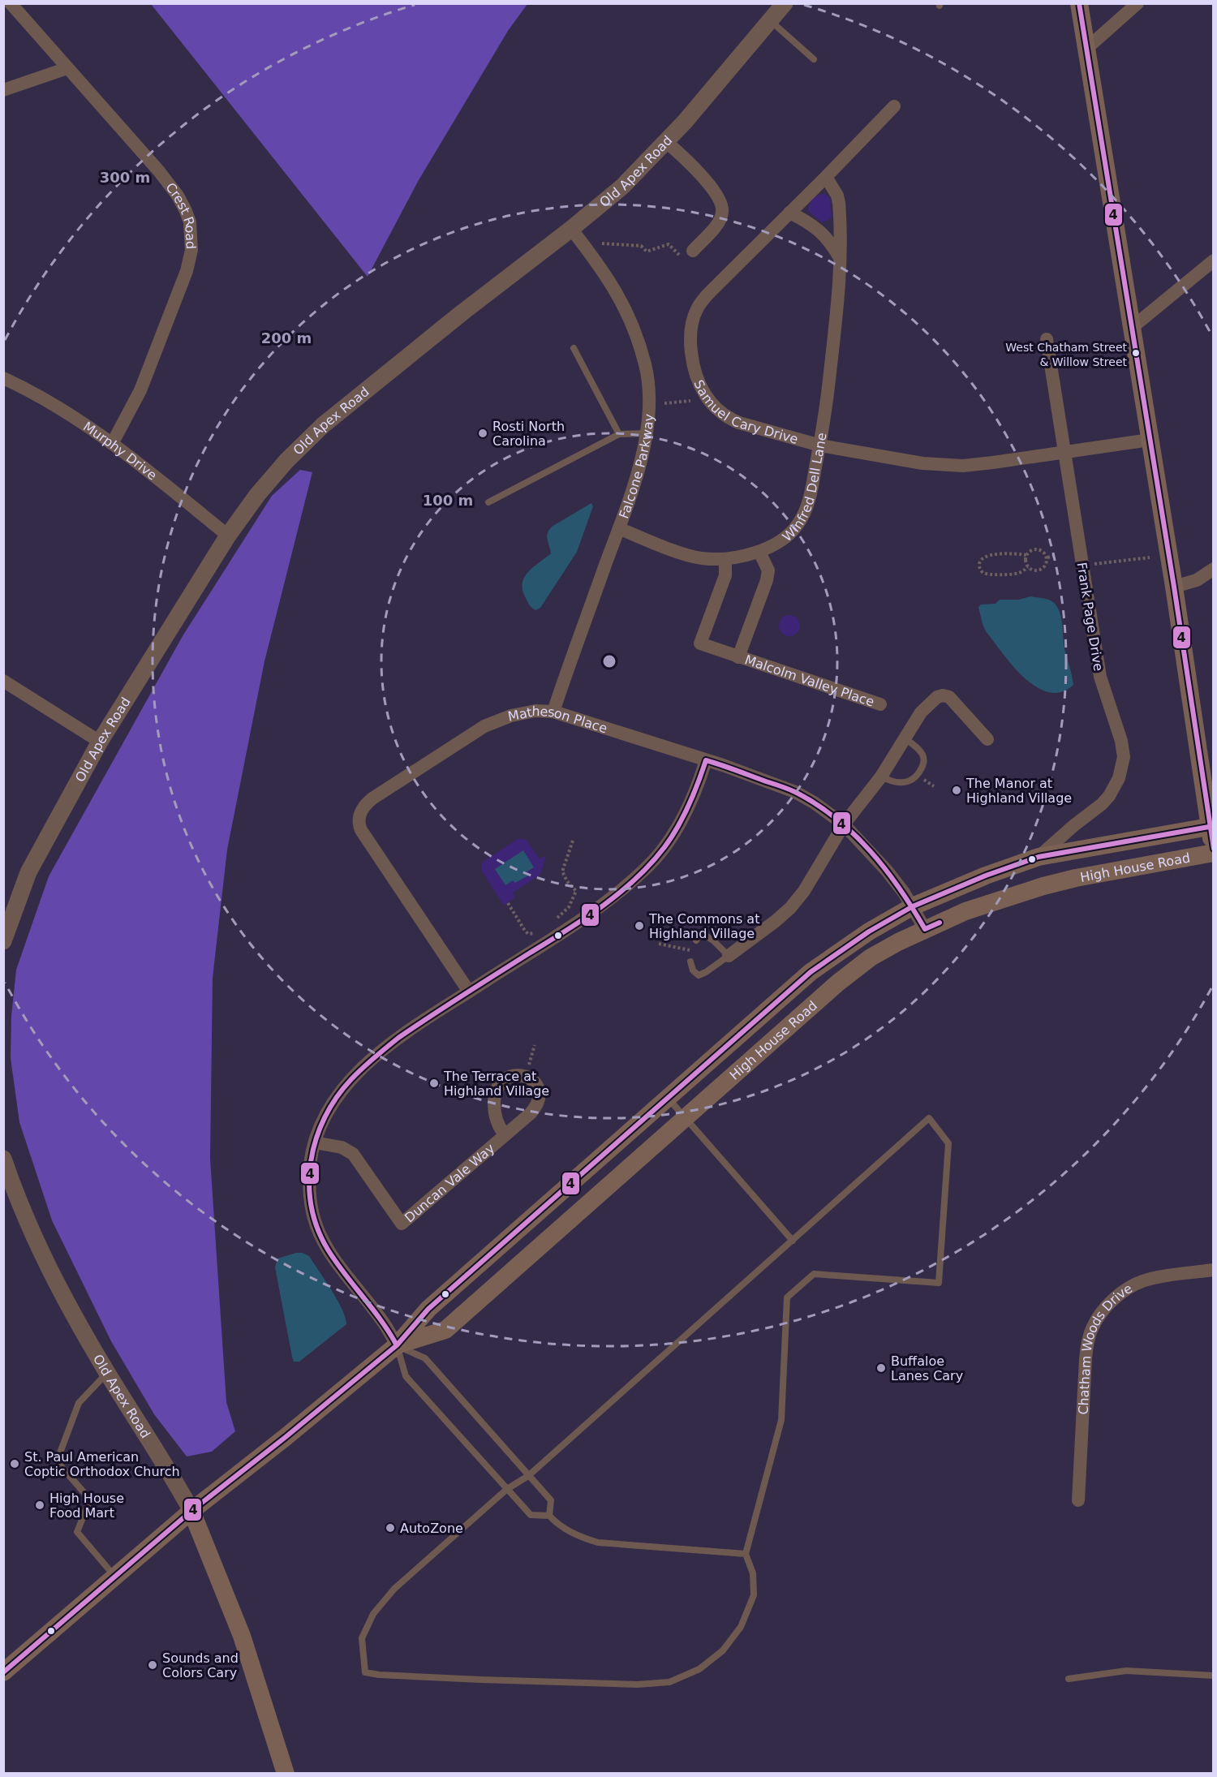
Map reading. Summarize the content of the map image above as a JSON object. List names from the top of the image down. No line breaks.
{"streets":{"main road":["Old Apex Road","High House Road"],"street":["Crest Road","Samuel Cary Drive","Murphy Drive","Falcone Parkway","Winfred Dell Lane","Frank Page Drive","Malcolm Valley Place","Matheson Place","Duncan Vale Way","Chatham Woods Drive"]},"crossings":[["Old Apex Road","Murphy Drive"],["Old Apex Road","Falcone Parkway"],["Old Apex Road","High House Road"],["Crest Road","Murphy Drive"],["Samuel Cary Drive","Winfred Dell Lane"],["Samuel Cary Drive","Frank Page Drive"],["Falcone Parkway","Winfred Dell Lane"],["Falcone Parkway","Matheson Place"],["Winfred Dell Lane","Malcolm Valley Place"],["Frank Page Drive","High House Road"],["Matheson Place","High House Road"]],"places":["West Chatham Street & Willow Street","Rosti North Carolina","The Manor at Highland Village","The Commons at Highland Village","The Terrace at Highland Village","Buffaloe Lanes Cary","St. Paul American Coptic Orthodox Church","High House Food Mart","AutoZone","Sounds and Colors Cary"],"lines":["transit line 4"],"rings":["300 m","200 m","100 m"]}
